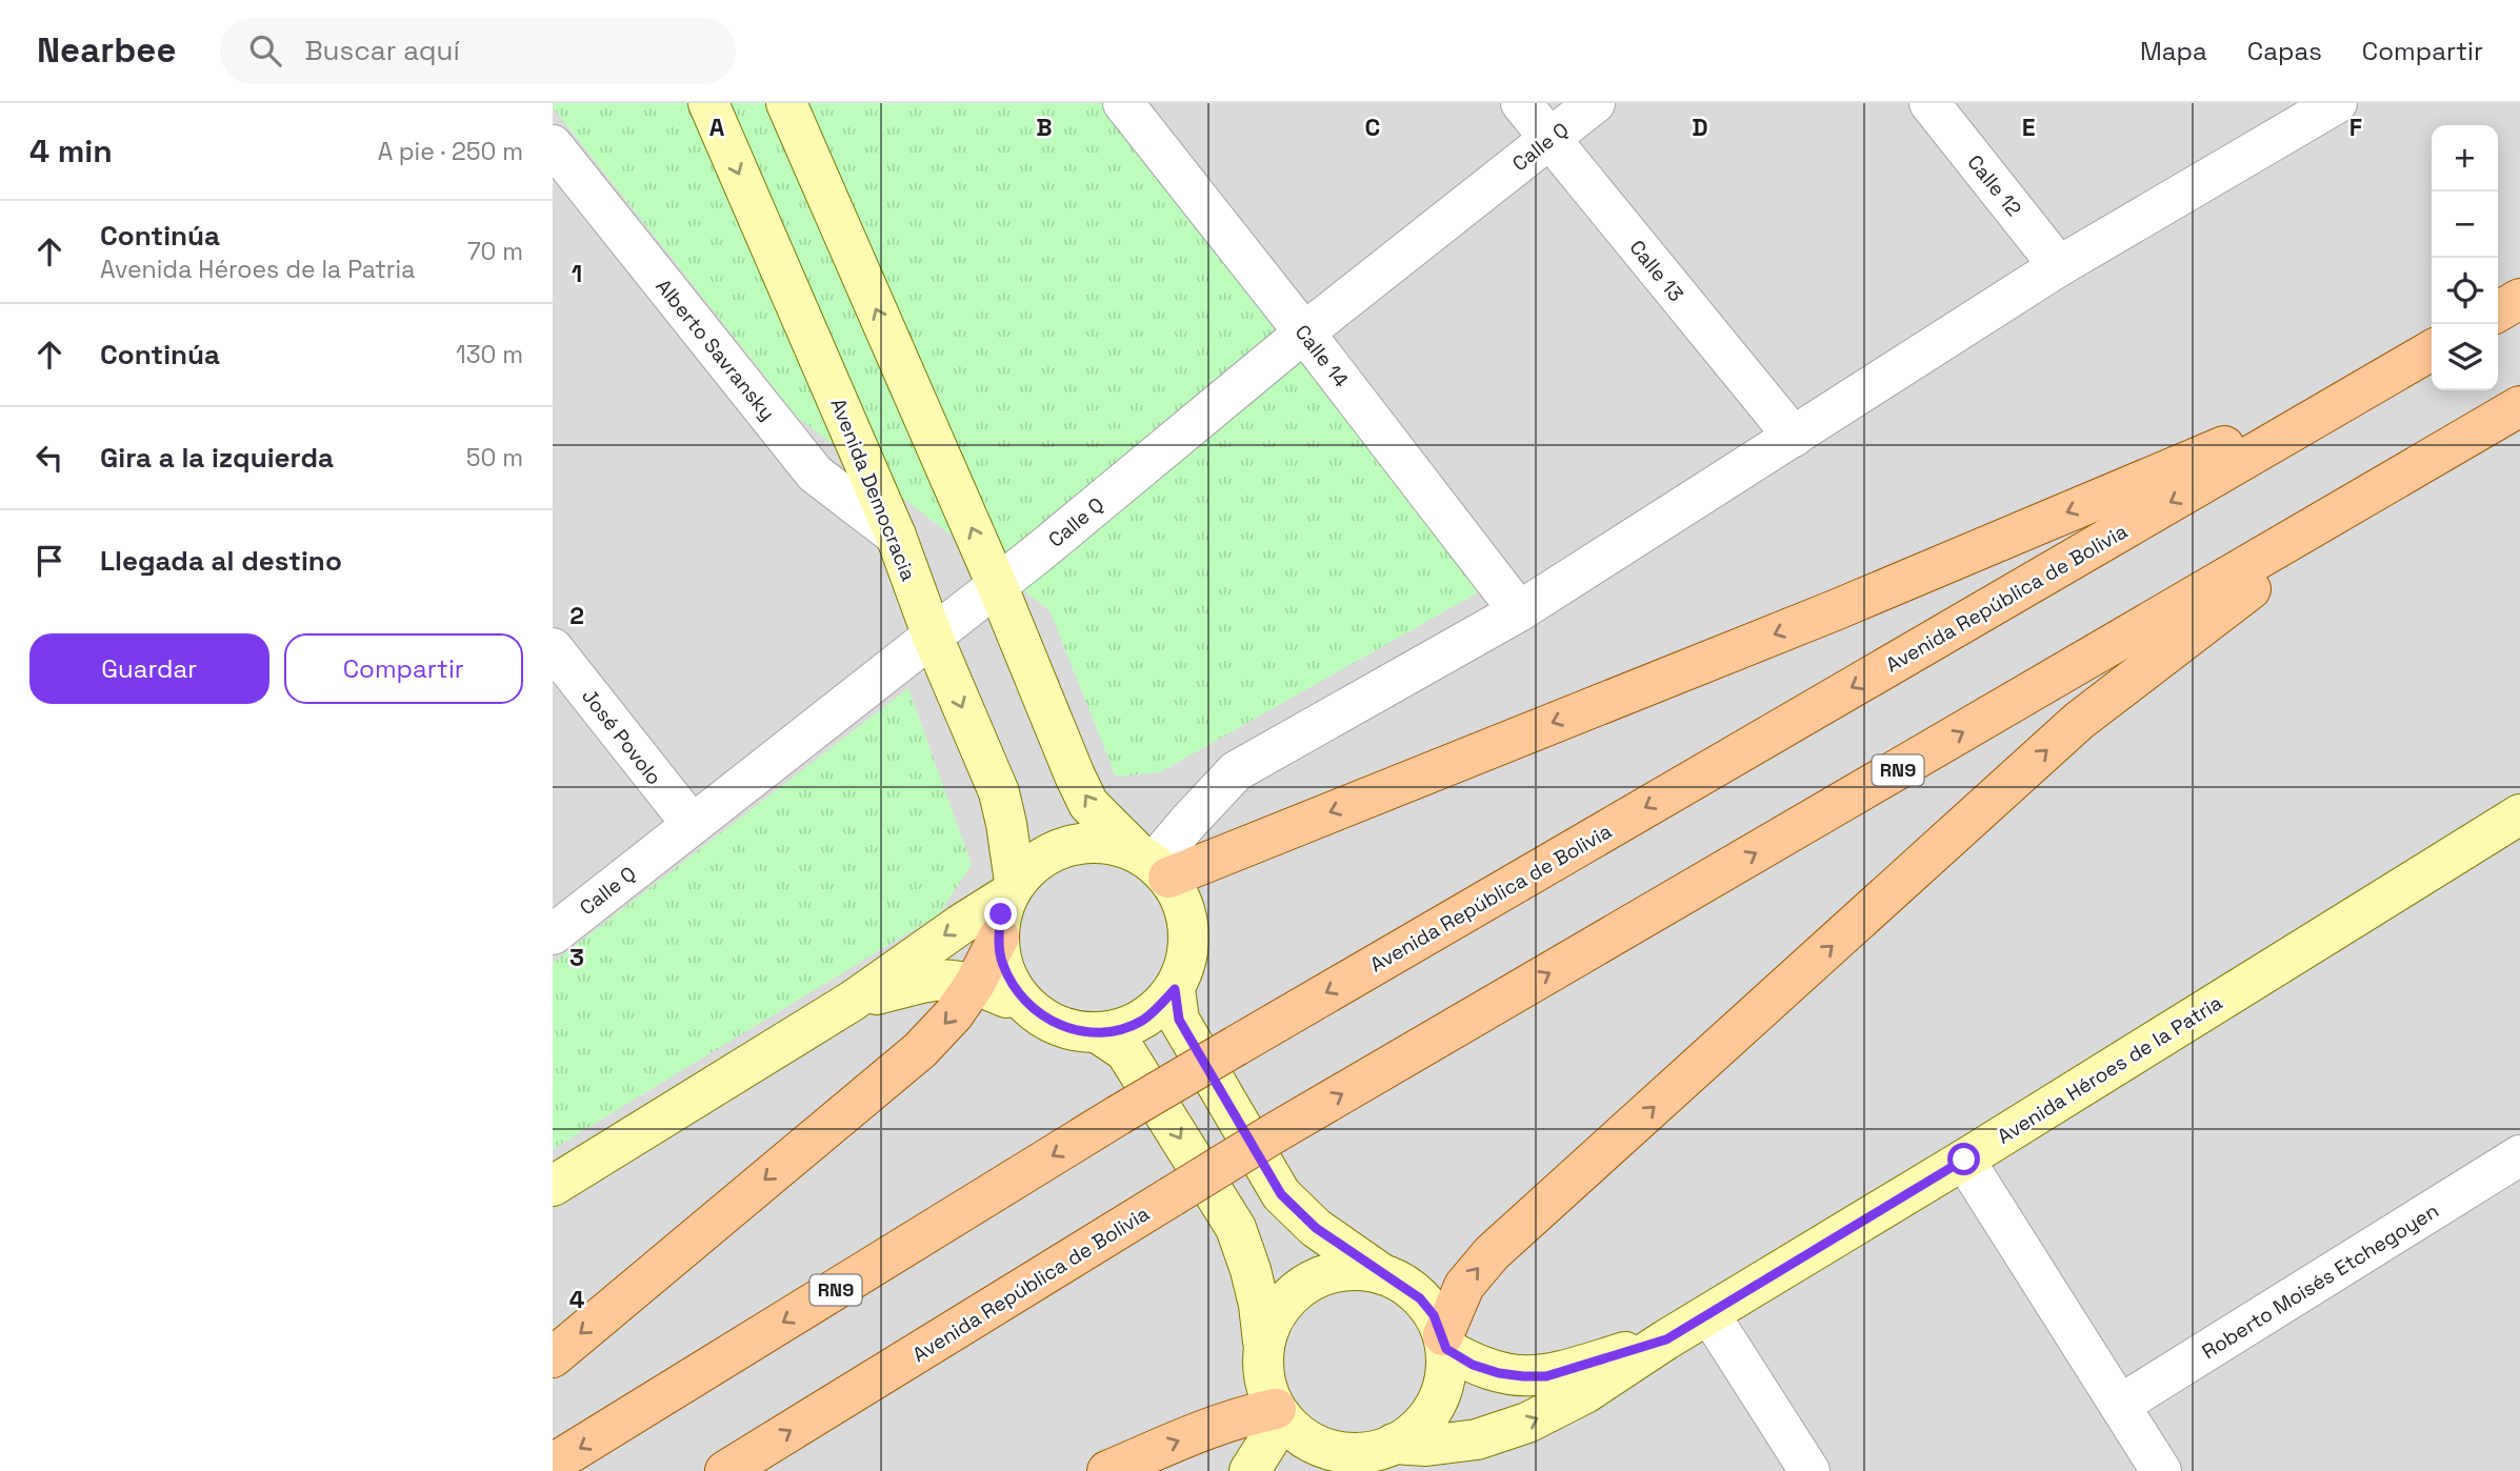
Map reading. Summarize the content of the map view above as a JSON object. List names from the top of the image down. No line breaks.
{"streets":{"main road":["Avenida Democracia","Avenida República de Bolivia","RN9","Avenida Héroes de la Patria"],"street":["Calle Q","Calle 12","Calle 13","Alberto Savransky","Calle 14","José Povolo","Roberto Moisés Etchegoyen"]},"crossings":[["Calle Q","Calle 13"],["Calle Q","Calle 14"],["Calle Q","Avenida Democracia"],["Calle Q","José Povolo"],["Alberto Savransky","Avenida Democracia"]],"page":{"header":"Nearbee","search":"Buscar aquí","nav":["Mapa","Capas","Compartir"],"heading":["4 min","A pie · 250 m"],"map_buttons":["+","−"],"list":[["Continúa","Avenida Héroes de la Patria","70 m"],["Continúa","130 m"],["Gira a la izquierda","50 m"],"Llegada al destino"],"buttons":["Guardar","Compartir"]},"grid":{"columns":["A","B","C","D","E","F"],"rows":["1","2","3","4"]}}
